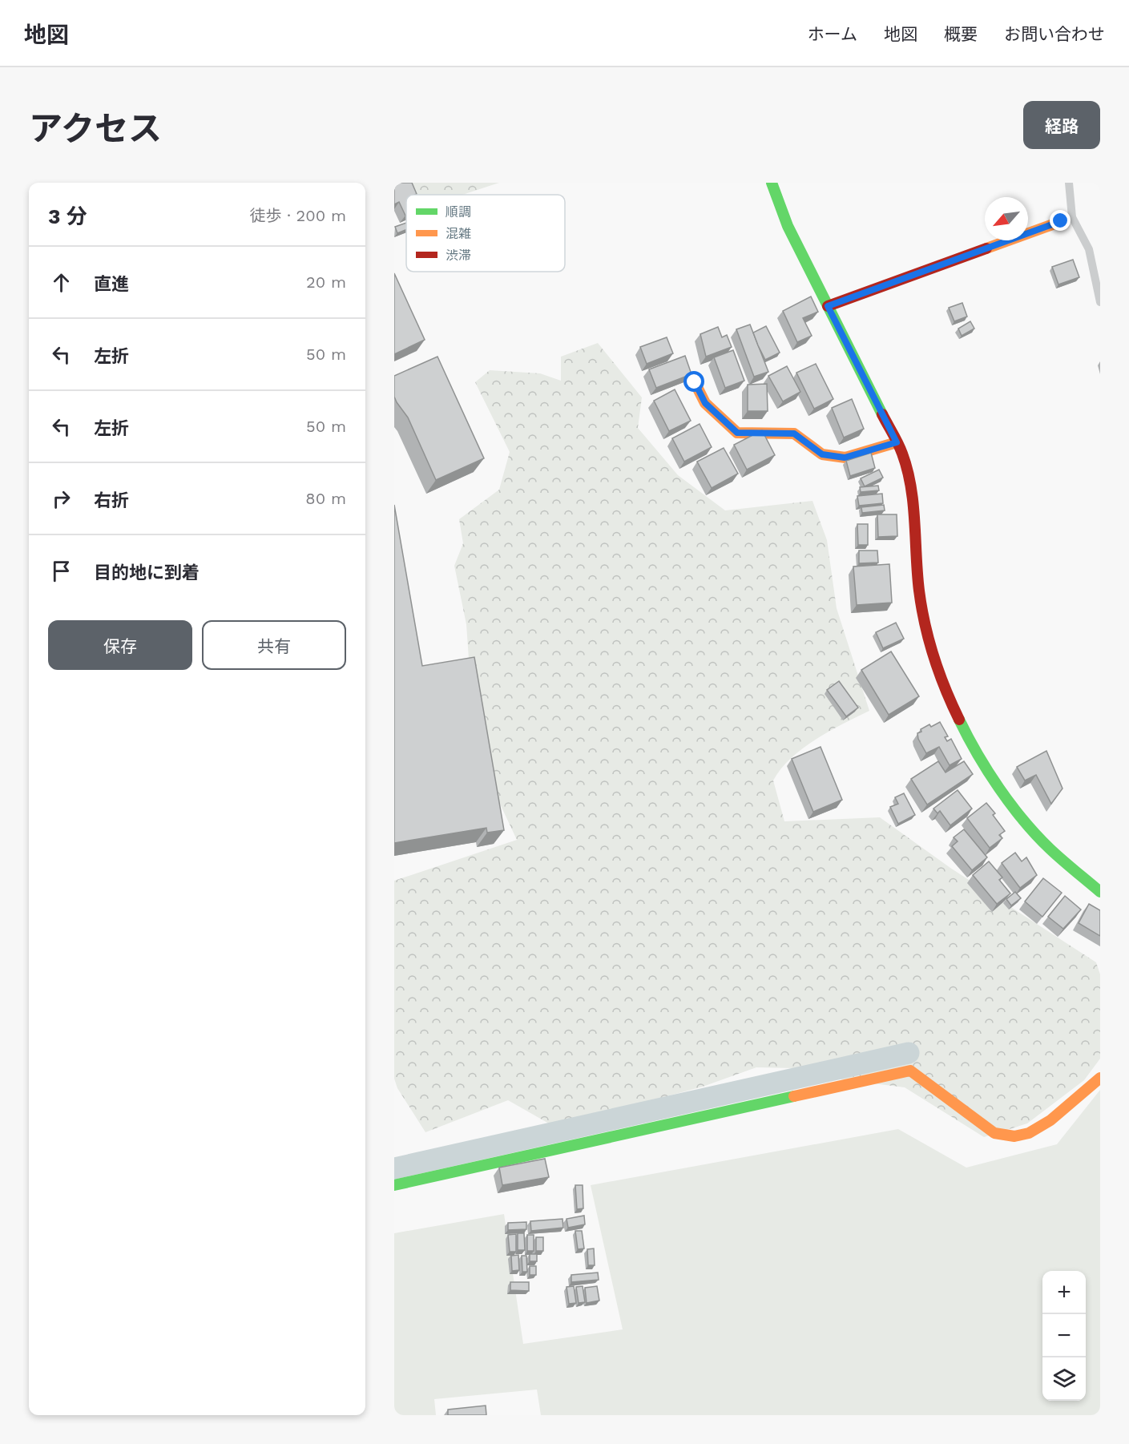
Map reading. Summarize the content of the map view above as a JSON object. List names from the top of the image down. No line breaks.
{"legend":["順調","混雑","渋滞"],"north":"bottom left","page":{"header":"地図","nav":["ホーム","地図","概要","お問い合わせ"],"title":"アクセス","buttons":["経路",["保存","共有"]],"heading":["3 分","徒歩 · 200 m"],"list":[["直進","20 m"],["左折","50 m"],["左折","50 m"],["右折","80 m"],"目的地に到着"],"map_buttons":["+","−"]}}
